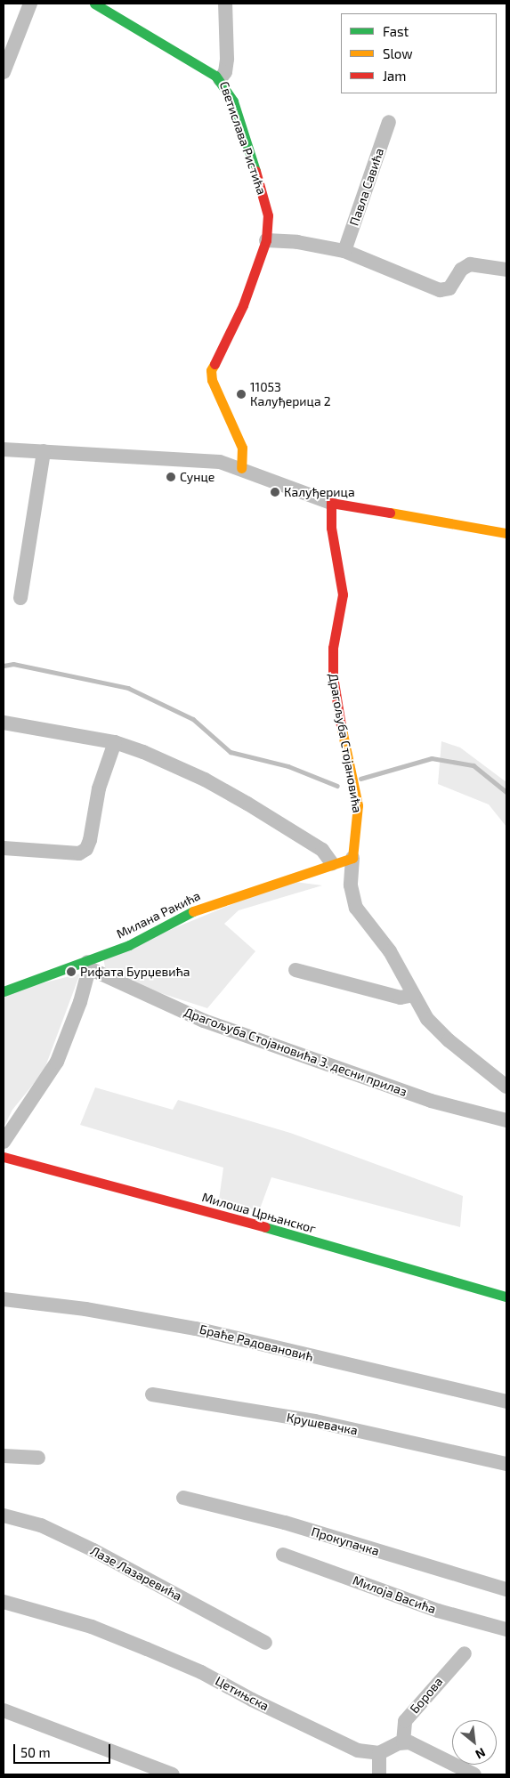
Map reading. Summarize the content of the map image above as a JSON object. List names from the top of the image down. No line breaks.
{"streets":{"street":["Светислава Ристића","Павла Савића","Драгољуба Стојановића","Милана Ракића","Драгољуба Стојановића 3. десни прилаз","Милоша Црњанског","Браће Радовановић","Крушевачка","Прокупачка","Лазе Лазаревића","Милоја Васића","Цетињска","Борова"]},"crossings":[["Драгољуба Стојановића","Милана Ракића"],["Милана Ракића","Драгољуба Стојановића 3. десни прилаз"]],"places":["11053 Калуђерица 2","Сунце","Калуђерица","Рифата Бурџевића"],"legend":["Fast","Slow","Jam"],"scale_bar":"50 m","north":"bottom right"}
